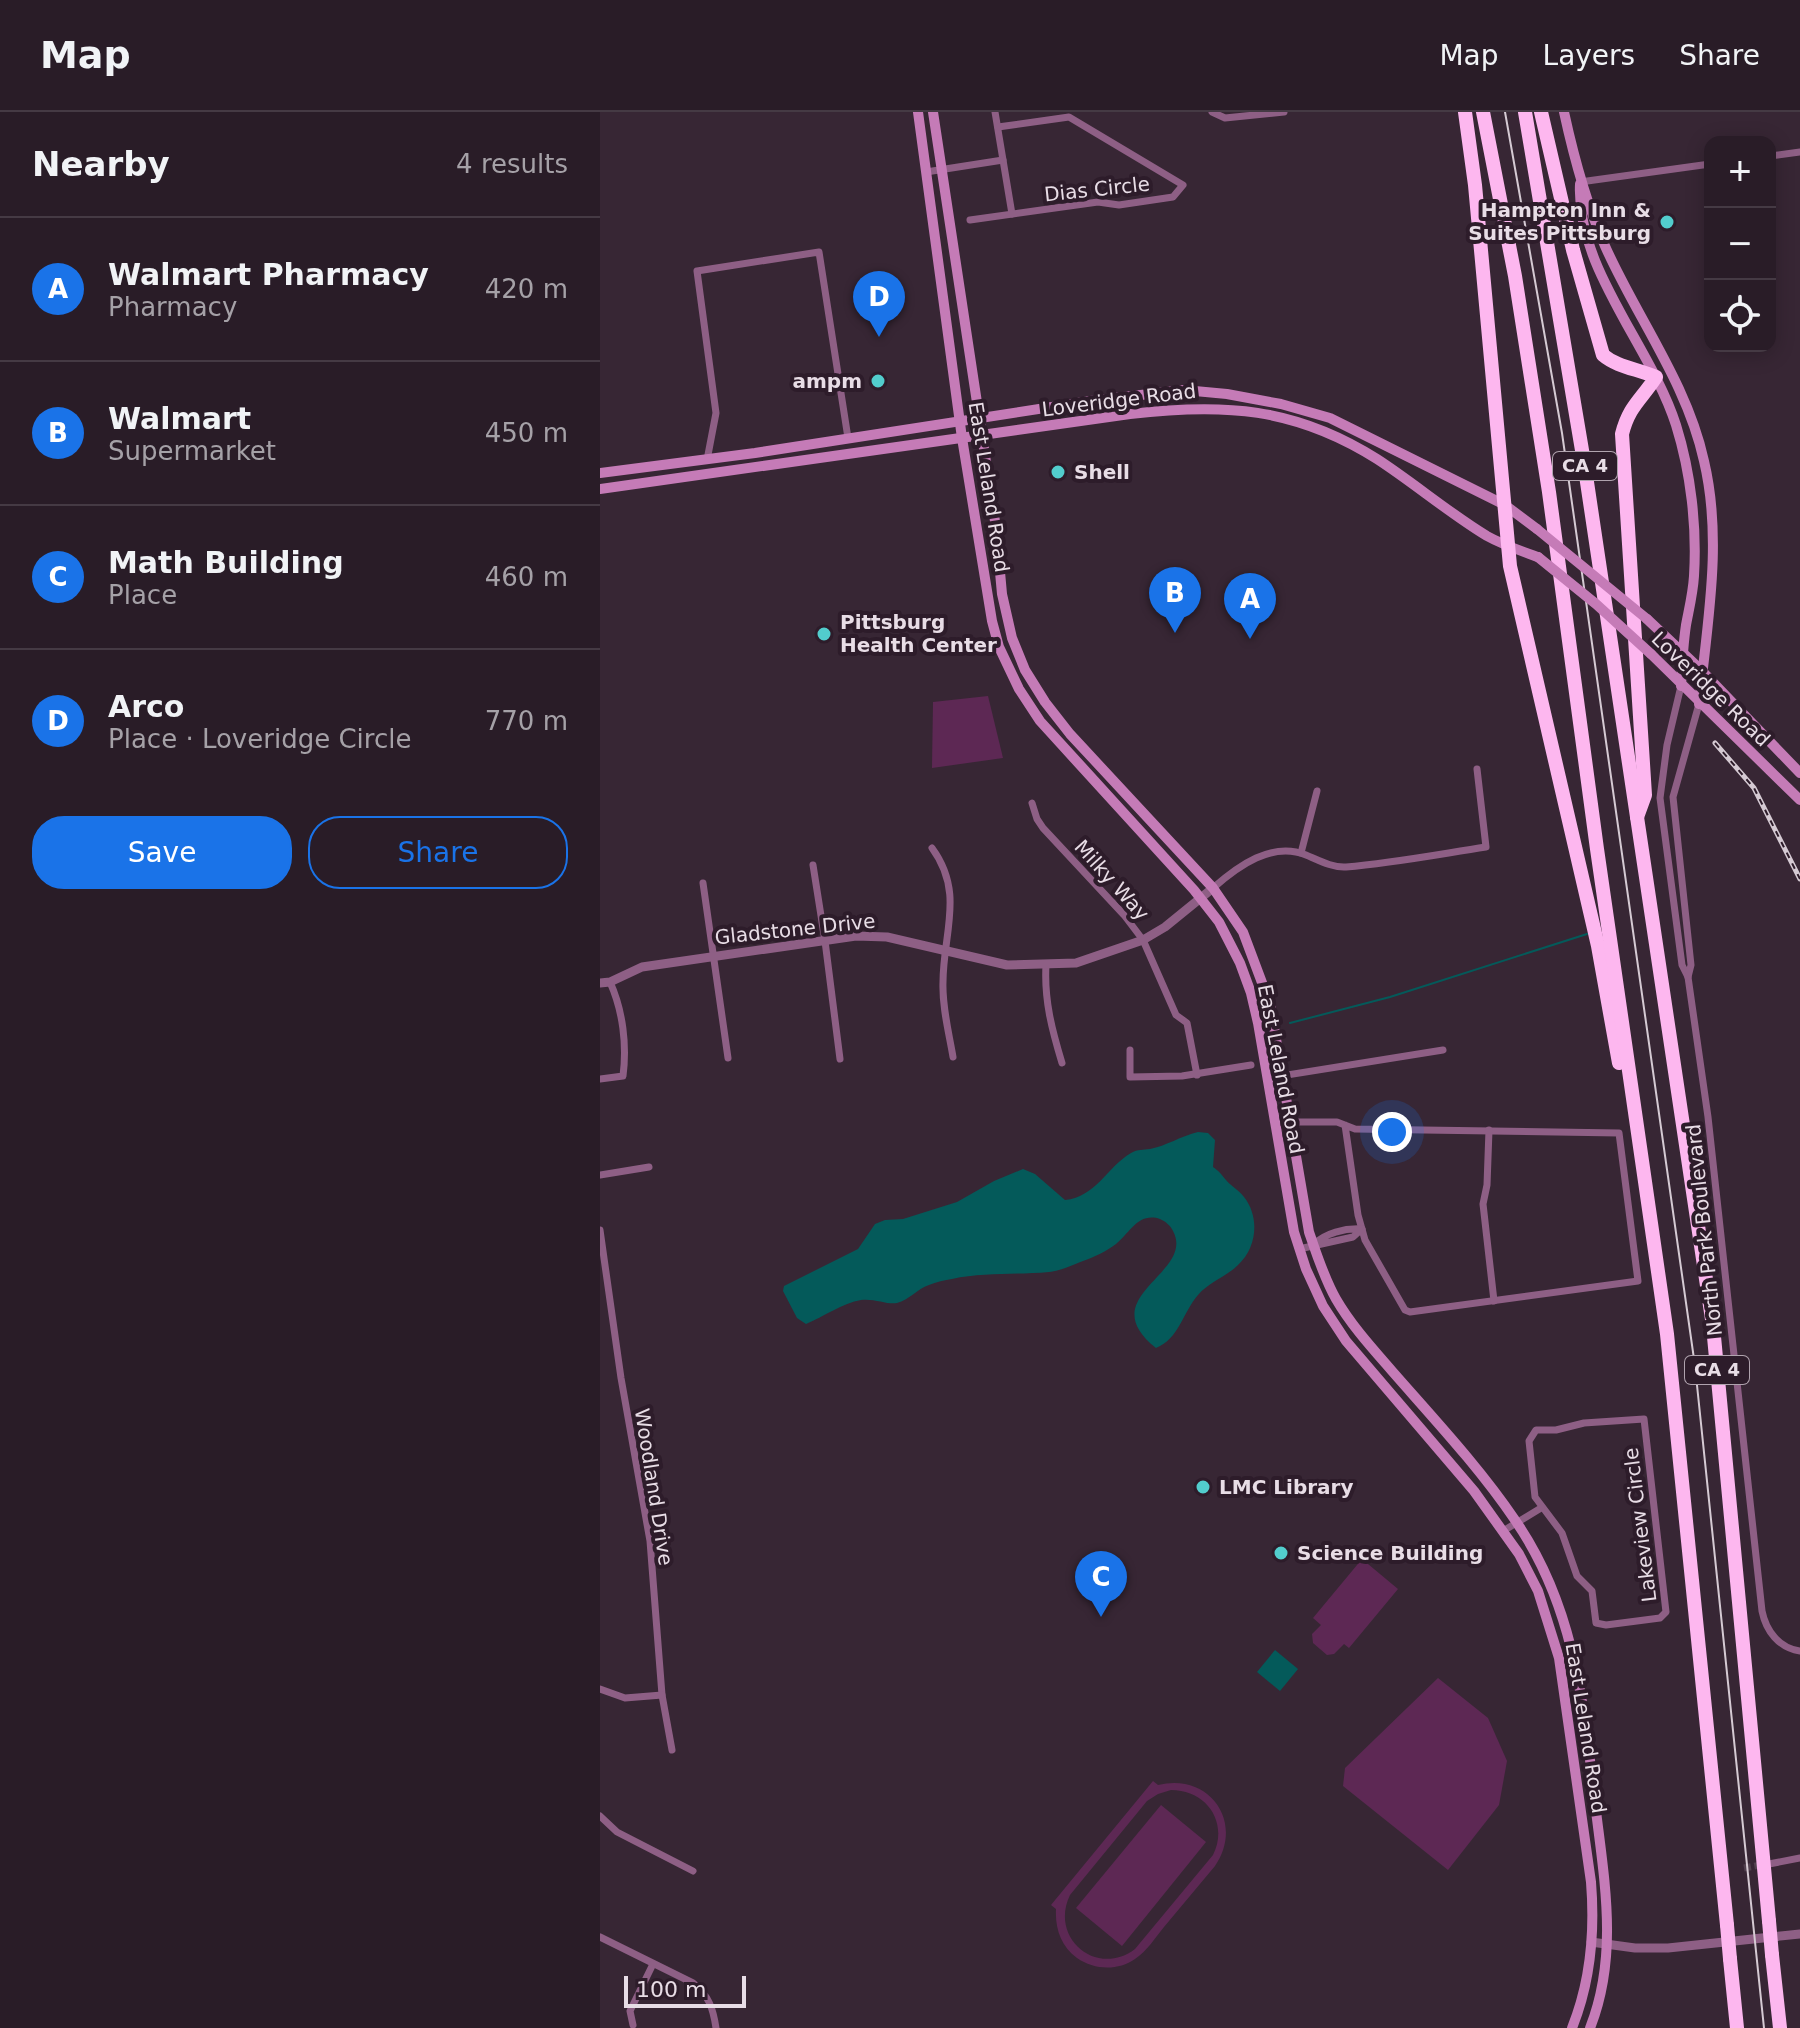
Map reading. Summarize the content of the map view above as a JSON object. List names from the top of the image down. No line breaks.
{"streets":{"highway":["CA 4"],"main road":["Loveridge Road","East Leland Road"],"street":["Dias Circle","Milky Way","Gladstone Drive","North Park Boulevard","Woodland Drive","Lakeview Circle"]},"crossings":[["Loveridge Road","East Leland Road"],["Loveridge Road","North Park Boulevard"],["East Leland Road","Gladstone Drive"],["Milky Way","Gladstone Drive"]],"places":["Hampton Inn & Suites Pittsburg","ampm","Shell","Pittsburg Health Center","LMC Library","Science Building"],"scale_bar":"100 m","page":{"header":"Map","nav":["Map","Layers","Share"],"heading":["Nearby","4 results"],"map_buttons":["+","−"],"list":[{"mark":"A","name":"Walmart Pharmacy","note":"Pharmacy","value":"420 m"},{"mark":"B","name":"Walmart","note":"Supermarket","value":"450 m"},{"mark":"C","name":"Math Building","note":"Place","value":"460 m"},{"mark":"D","name":"Arco","note":"Place · Loveridge Circle","value":"770 m"}],"pins":["D","B","A","C"],"buttons":["Save","Share"],"scale":"100 m"}}
